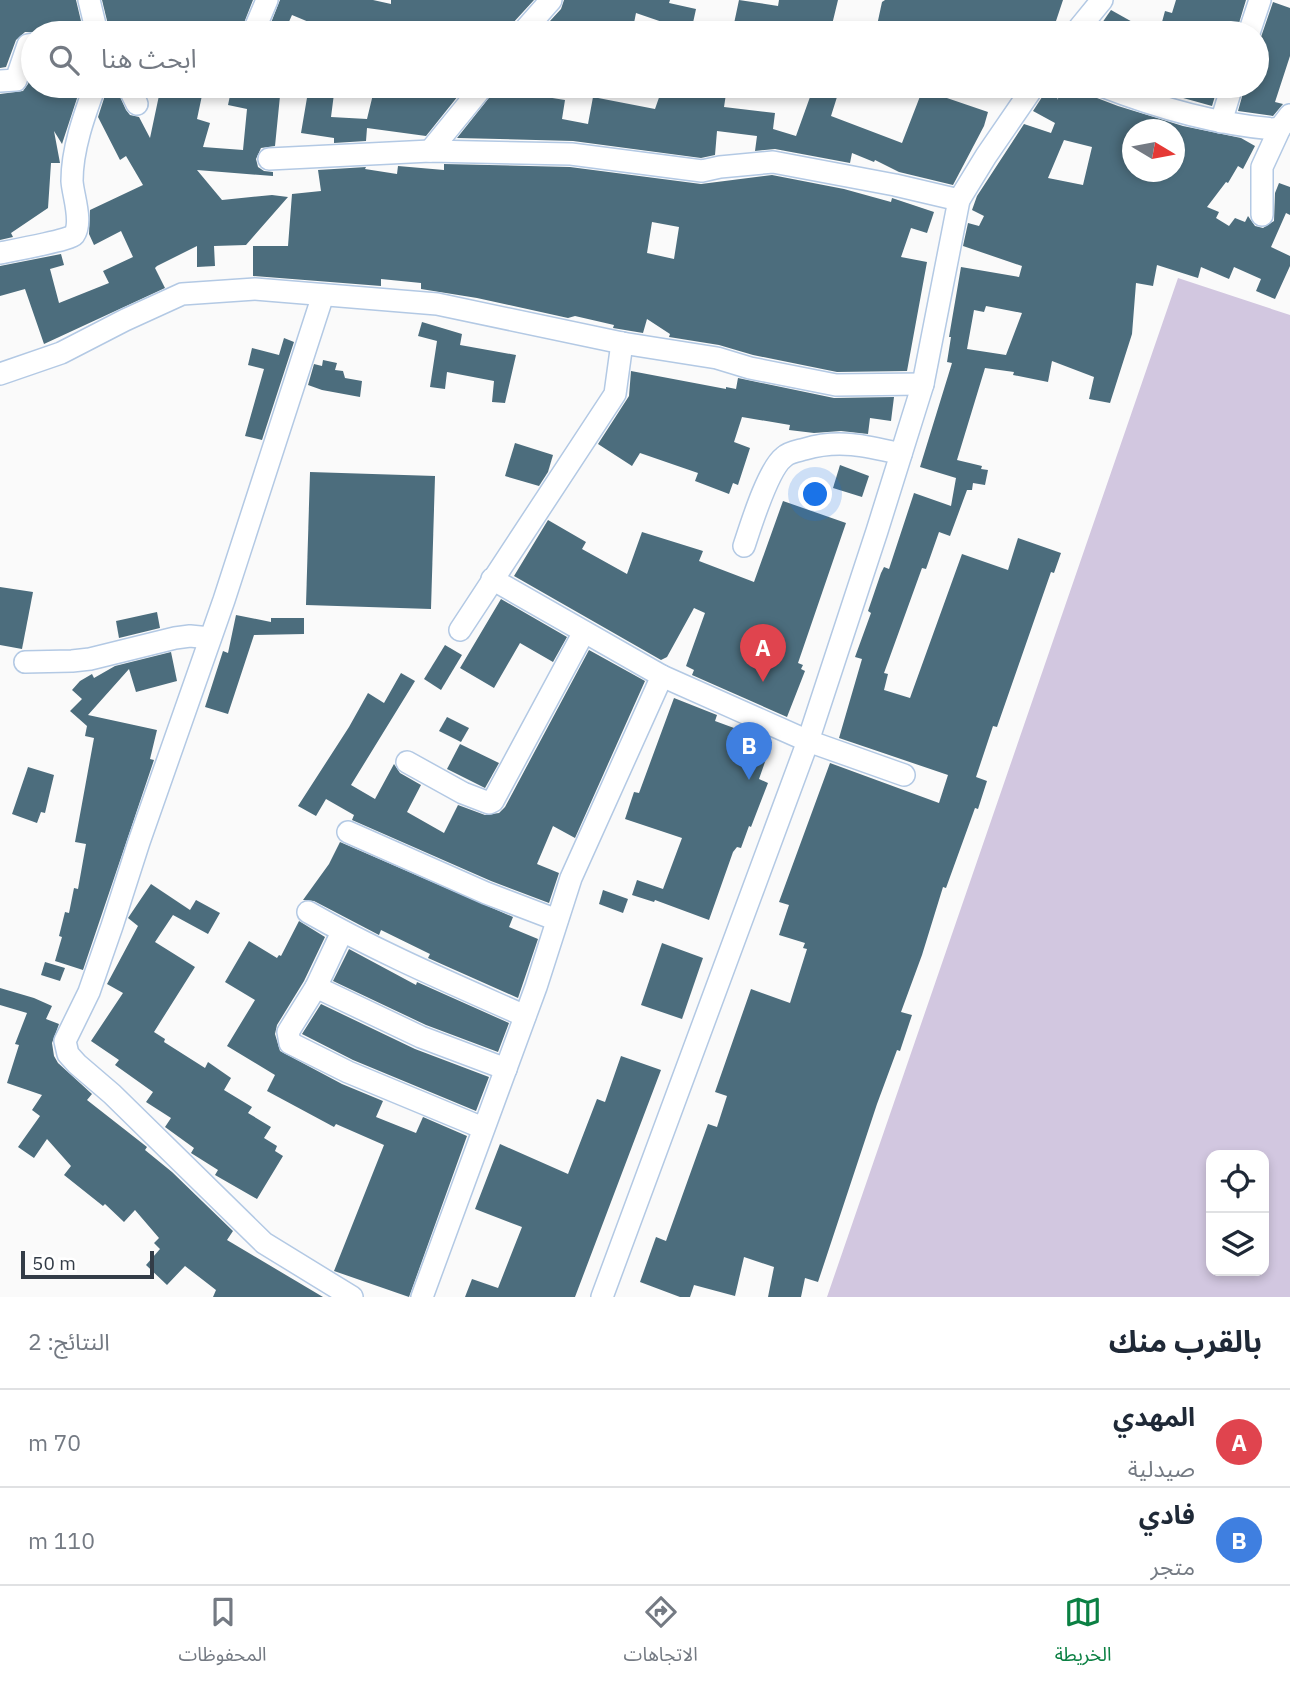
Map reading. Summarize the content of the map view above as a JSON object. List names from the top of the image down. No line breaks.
{"scale_bar":"50 m","north":"right","page":{"search":"ابحث هنا","pins":["A","B"],"scale":"50 m","heading":["بالقرب منك","النتائج: 2"],"list":[{"mark":"A","name":"المهدي","note":"صيدلية","value":"70 m"},{"mark":"B","name":"فادي","note":"متجر","value":"110 m"}],"nav":["الخريطة","الاتجاهات","المحفوظات"]}}
